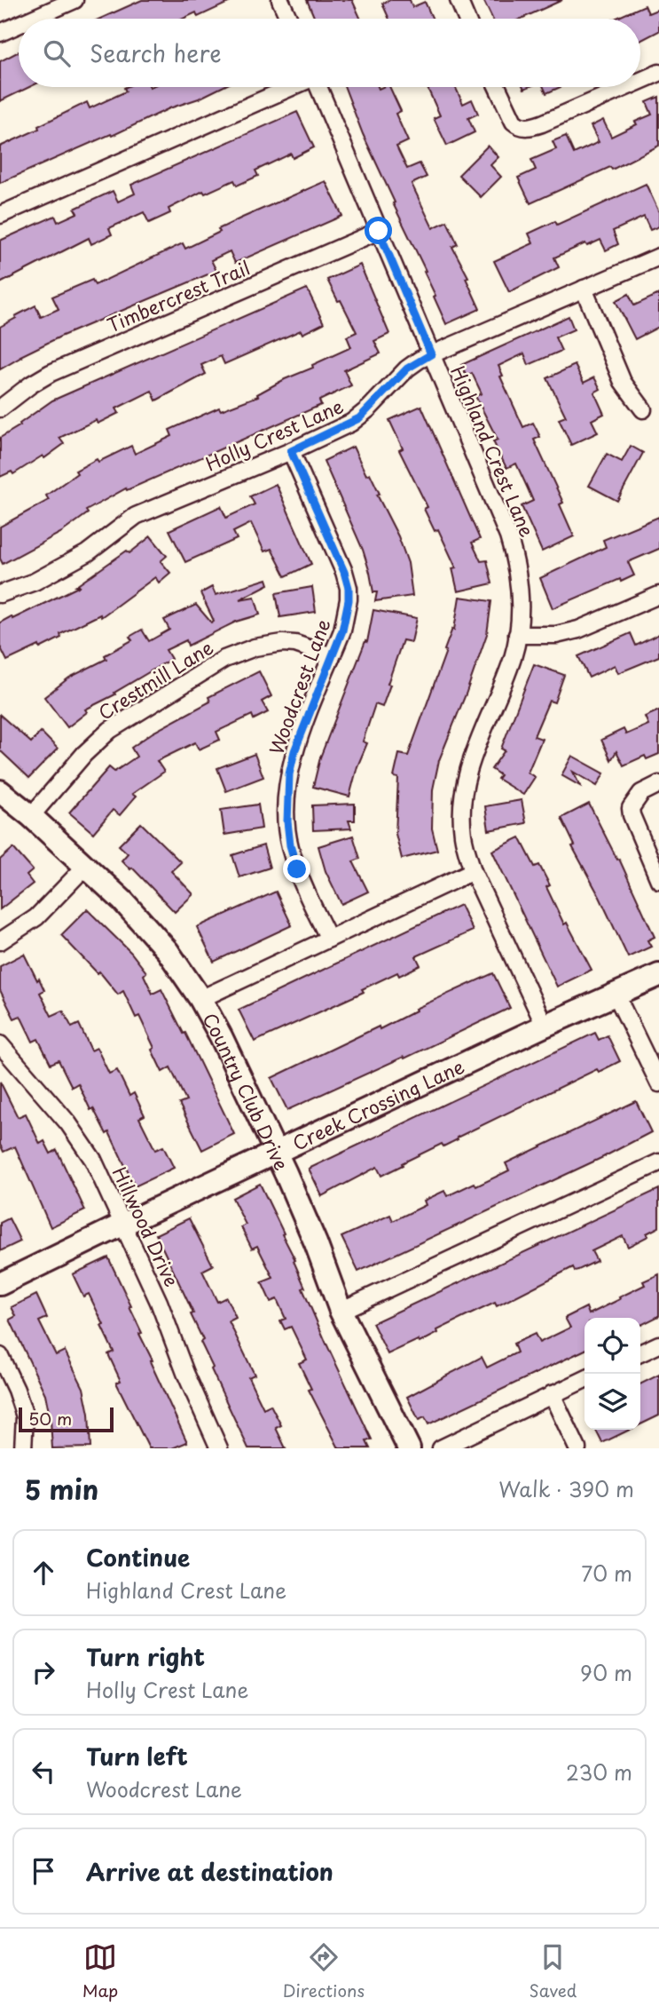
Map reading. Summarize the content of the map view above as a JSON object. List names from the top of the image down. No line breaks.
{"streets":{"street":["Timbercrest Trail","Holly Crest Lane","Highland Crest Lane","Crestmill Lane","Woodcrest Lane","Country Club Drive","Creek Crossing Lane","Hillwood Drive"]},"crossings":[["Timbercrest Trail","Highland Crest Lane"],["Holly Crest Lane","Highland Crest Lane"],["Holly Crest Lane","Woodcrest Lane"],["Highland Crest Lane","Creek Crossing Lane"],["Crestmill Lane","Woodcrest Lane"],["Crestmill Lane","Country Club Drive"],["Country Club Drive","Creek Crossing Lane"],["Creek Crossing Lane","Hillwood Drive"]],"scale_bar":"50 m","page":{"search":"Search here","scale":"50 m","heading":["5 min","Walk · 390 m"],"list":[["Continue","Highland Crest Lane","70 m"],["Turn right","Holly Crest Lane","90 m"],["Turn left","Woodcrest Lane","230 m"],"Arrive at destination"],"nav":["Map","Directions","Saved"]}}
